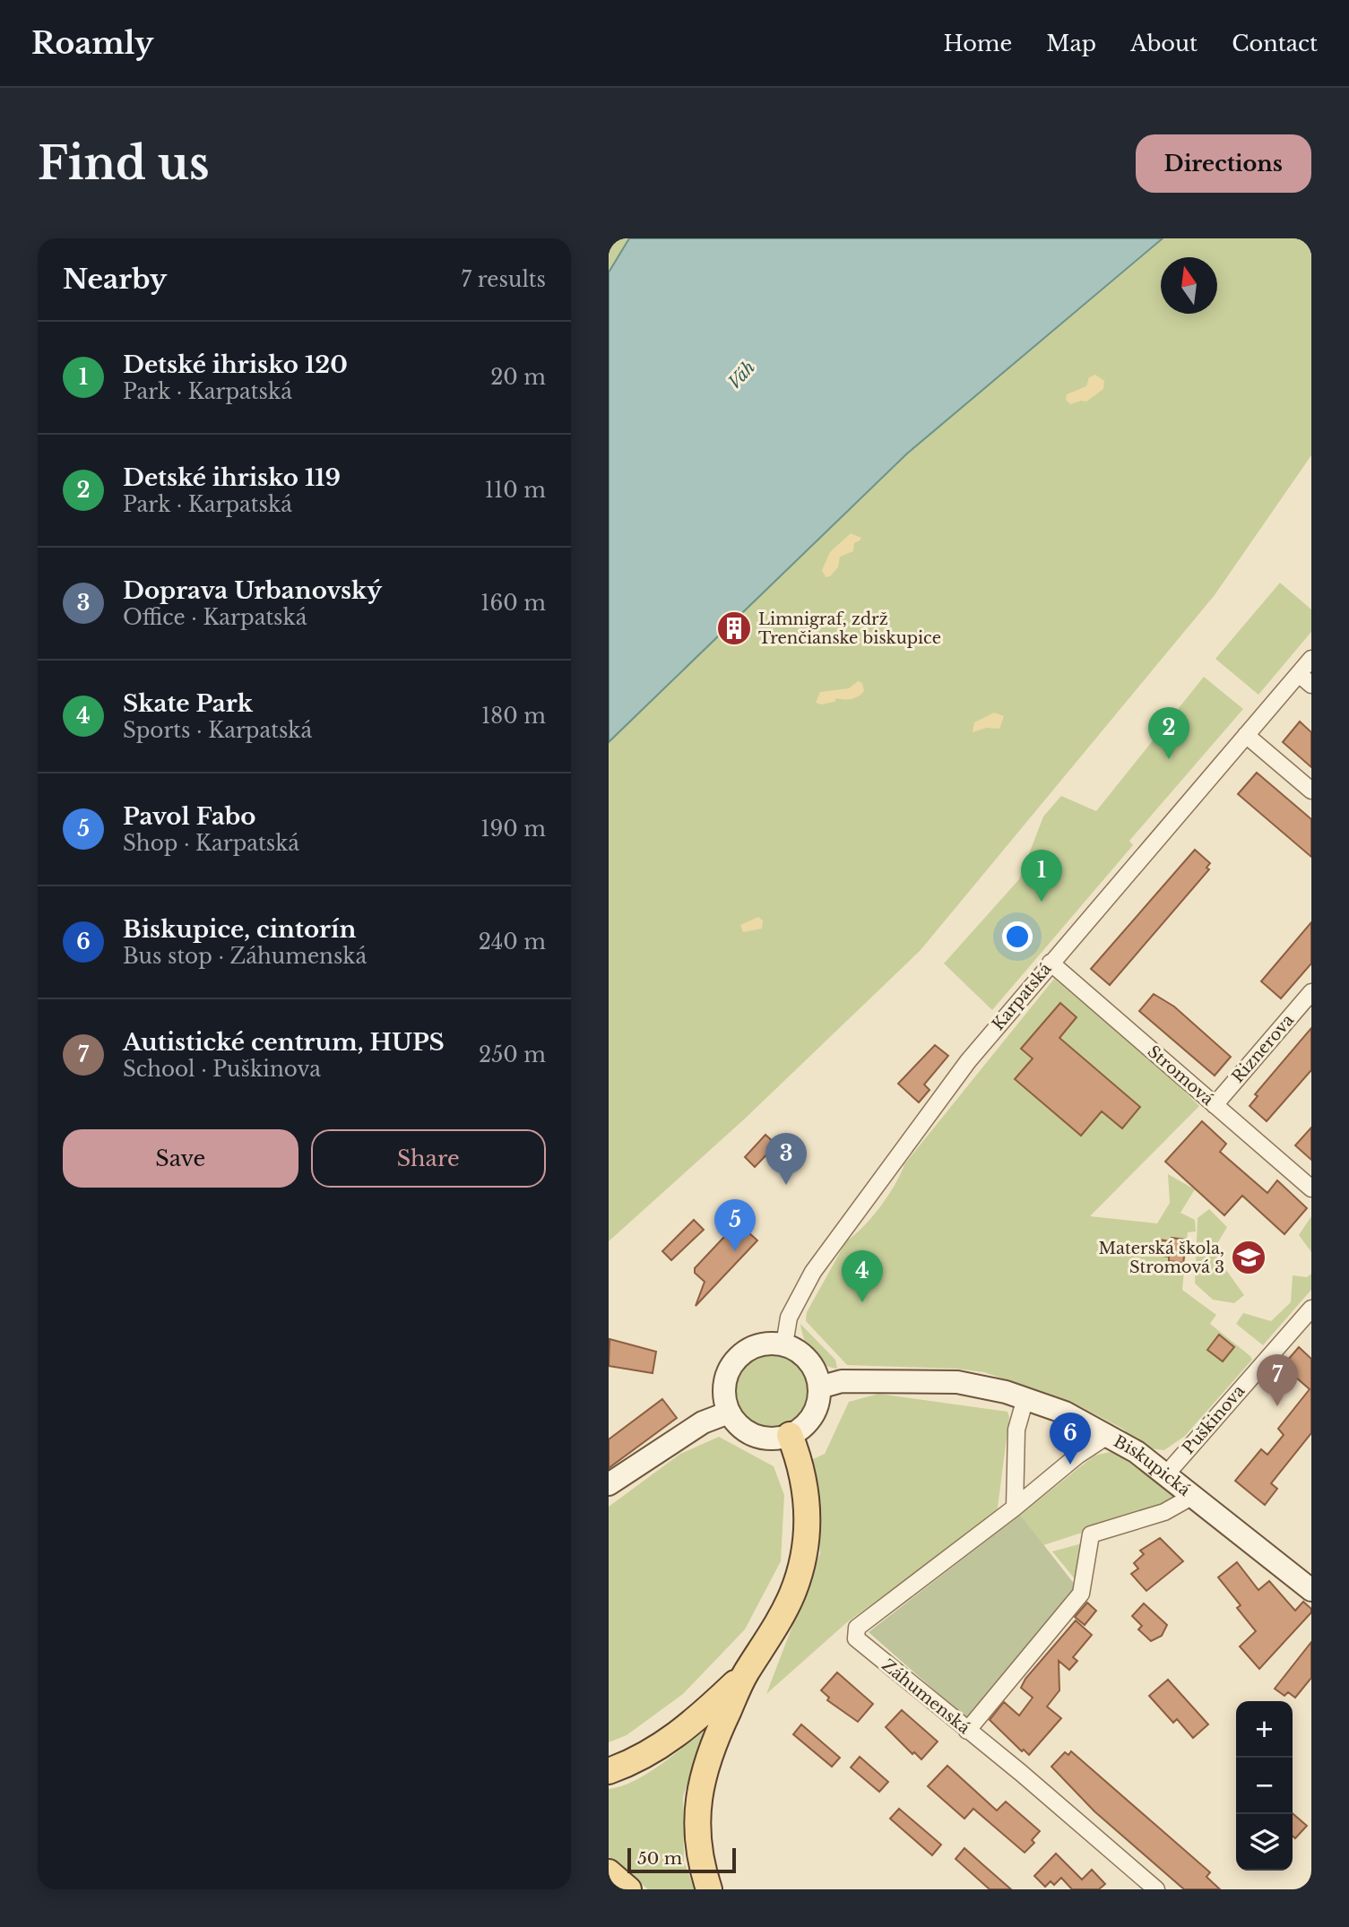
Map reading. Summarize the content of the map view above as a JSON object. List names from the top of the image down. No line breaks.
{"streets":{"street":["Karpatská","Riznerova","Stromová","Puškinova","Biskupická","Záhumenská"]},"crossings":[["Karpatská","Stromová"],["Karpatská","Biskupická"],["Riznerova","Stromová"],["Puškinova","Biskupická"],["Biskupická","Záhumenská"]],"water":["Váh"],"places":{"building":["Limnigraf, zdrž Trenčianske biskupice"],"school or university":["Materská škola, Stromová 3"]},"scale_bar":"50 m","north":"top","page":{"header":"Roamly","nav":["Home","Map","About","Contact"],"buttons":["Directions",["Save","Share"]],"title":"Find us","heading":["Nearby","7 results"],"list":[{"mark":"1","name":"Detské ihrisko 120","note":"Park · Karpatská","value":"20 m"},{"mark":"2","name":"Detské ihrisko 119","note":"Park · Karpatská","value":"110 m"},{"mark":"3","name":"Doprava Urbanovský","note":"Office · Karpatská","value":"160 m"},{"mark":"4","name":"Skate Park","note":"Sports · Karpatská","value":"180 m"},{"mark":"5","name":"Pavol Fabo","note":"Shop · Karpatská","value":"190 m"},{"mark":"6","name":"Biskupice, cintorín","note":"Bus stop · Záhumenská","value":"240 m"},{"mark":"7","name":"Autistické centrum, HUPS","note":"School · Puškinova","value":"250 m"}],"pins":["2","1","3","5","4","7","6"],"map_buttons":["+","−"],"scale":"50 m"}}
